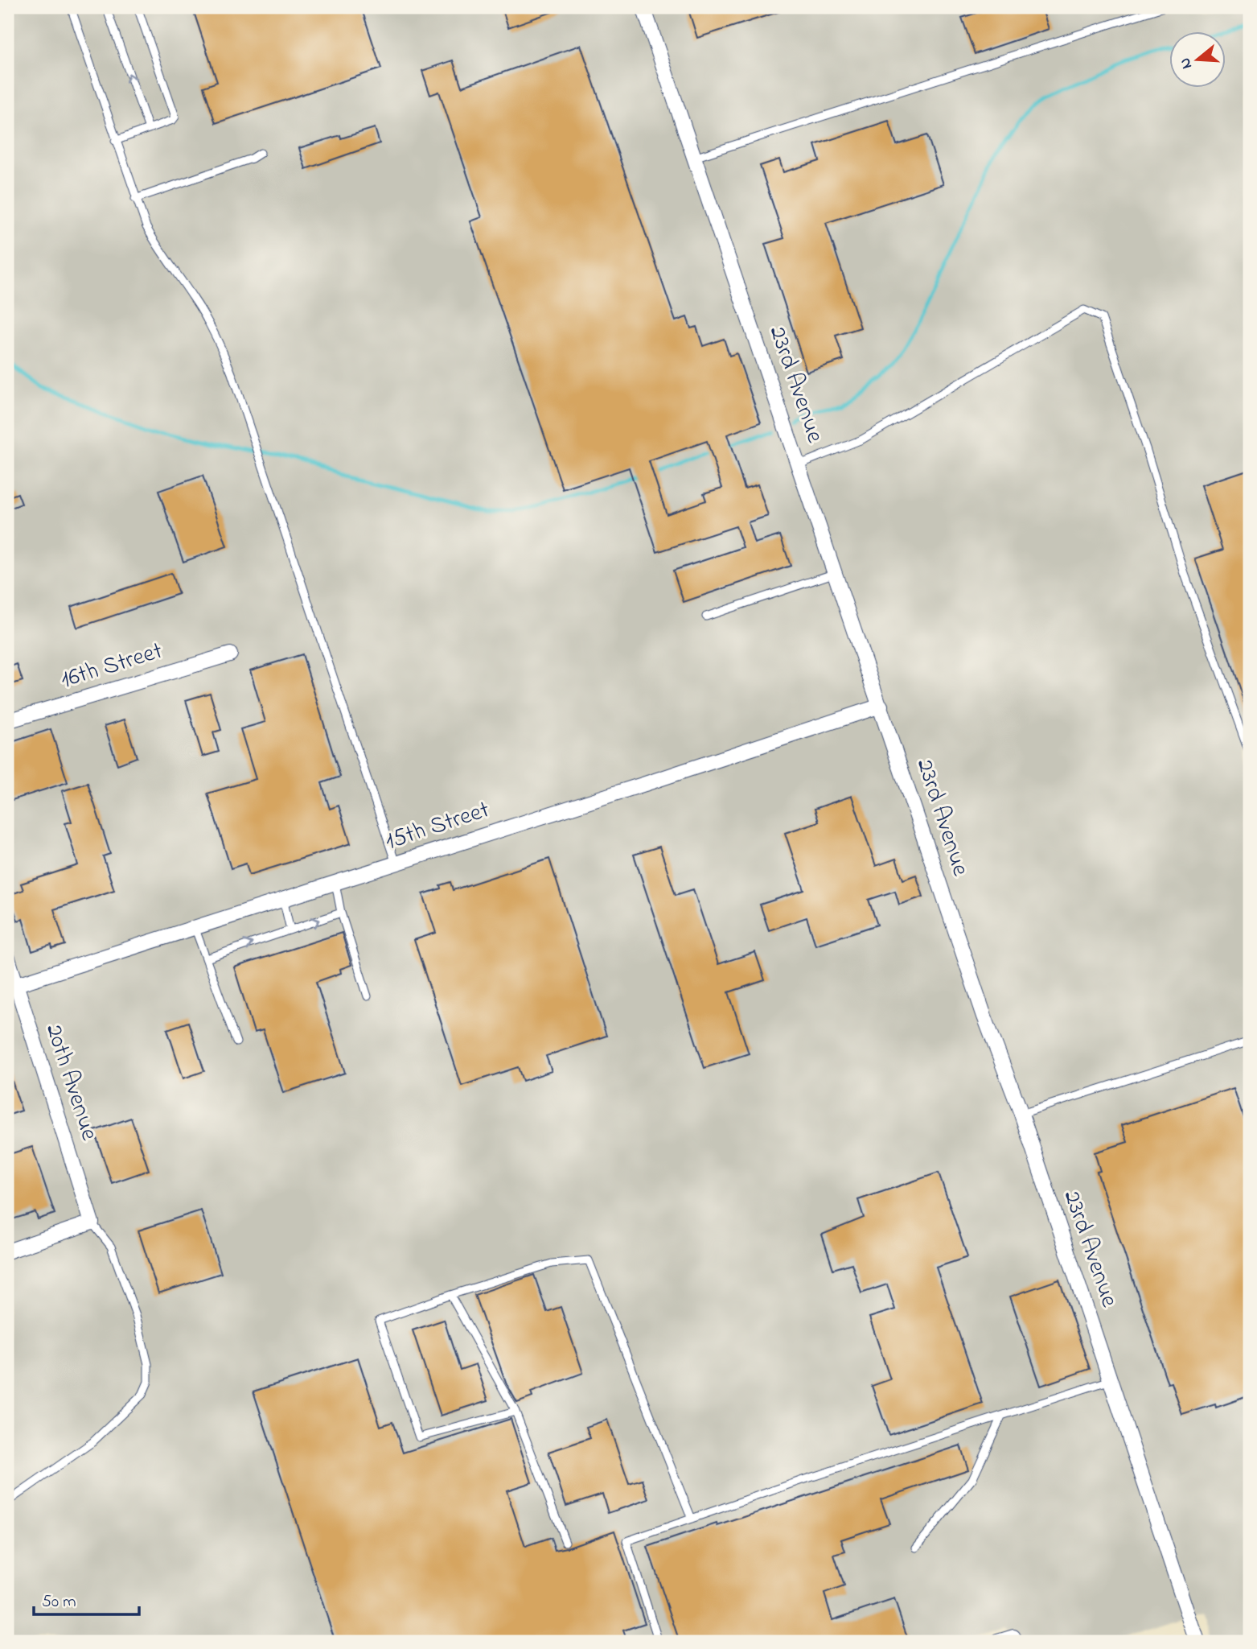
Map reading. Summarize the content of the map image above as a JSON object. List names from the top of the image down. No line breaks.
{"streets":{"street":["23rd Avenue","16th Street","15th Street","20th Avenue"]},"crossings":[["23rd Avenue","15th Street"],["15th Street","20th Avenue"]],"scale_bar":"50 m","north":"left"}
